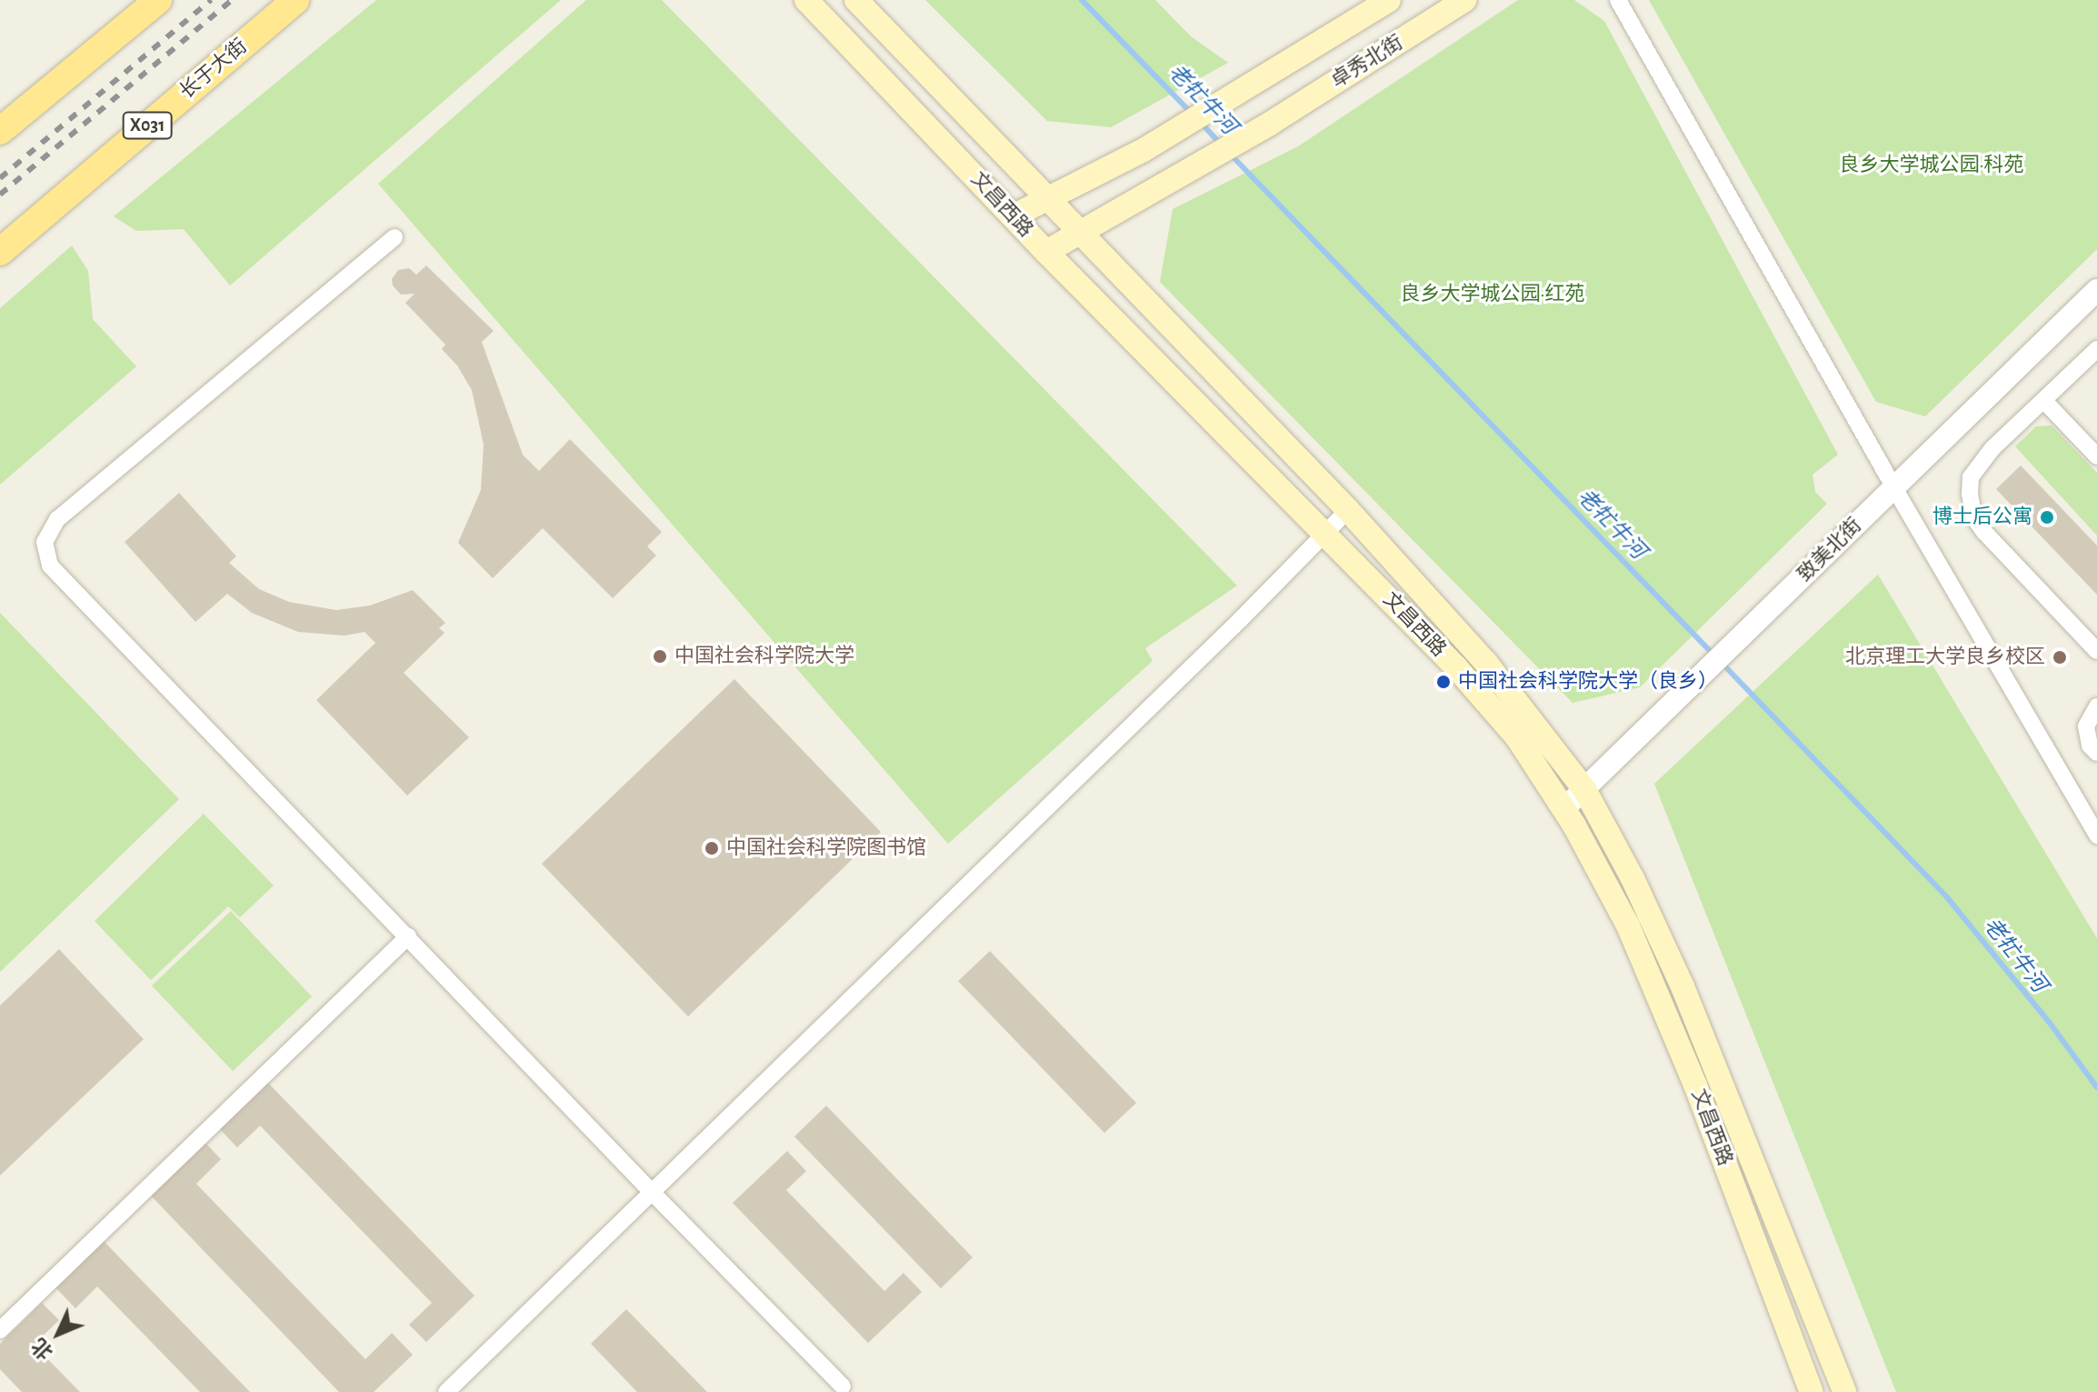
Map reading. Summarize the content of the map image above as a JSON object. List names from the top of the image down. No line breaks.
{"streets":{"main road":["卓秀北街","长于大街","X031","文昌西路"],"street":["致美北街"]},"crossings":[["卓秀北街","文昌西路"],["文昌西路","致美北街"]],"water":["老牤牛河"],"parks":["良乡大学城公园·科苑","良乡大学城公园·红苑"],"places":["博士后公寓","中国社会科学院大学","北京理工大学良乡校区","中国社会科学院大学（良乡）","中国社会科学院图书馆"],"north":"bottom left"}
